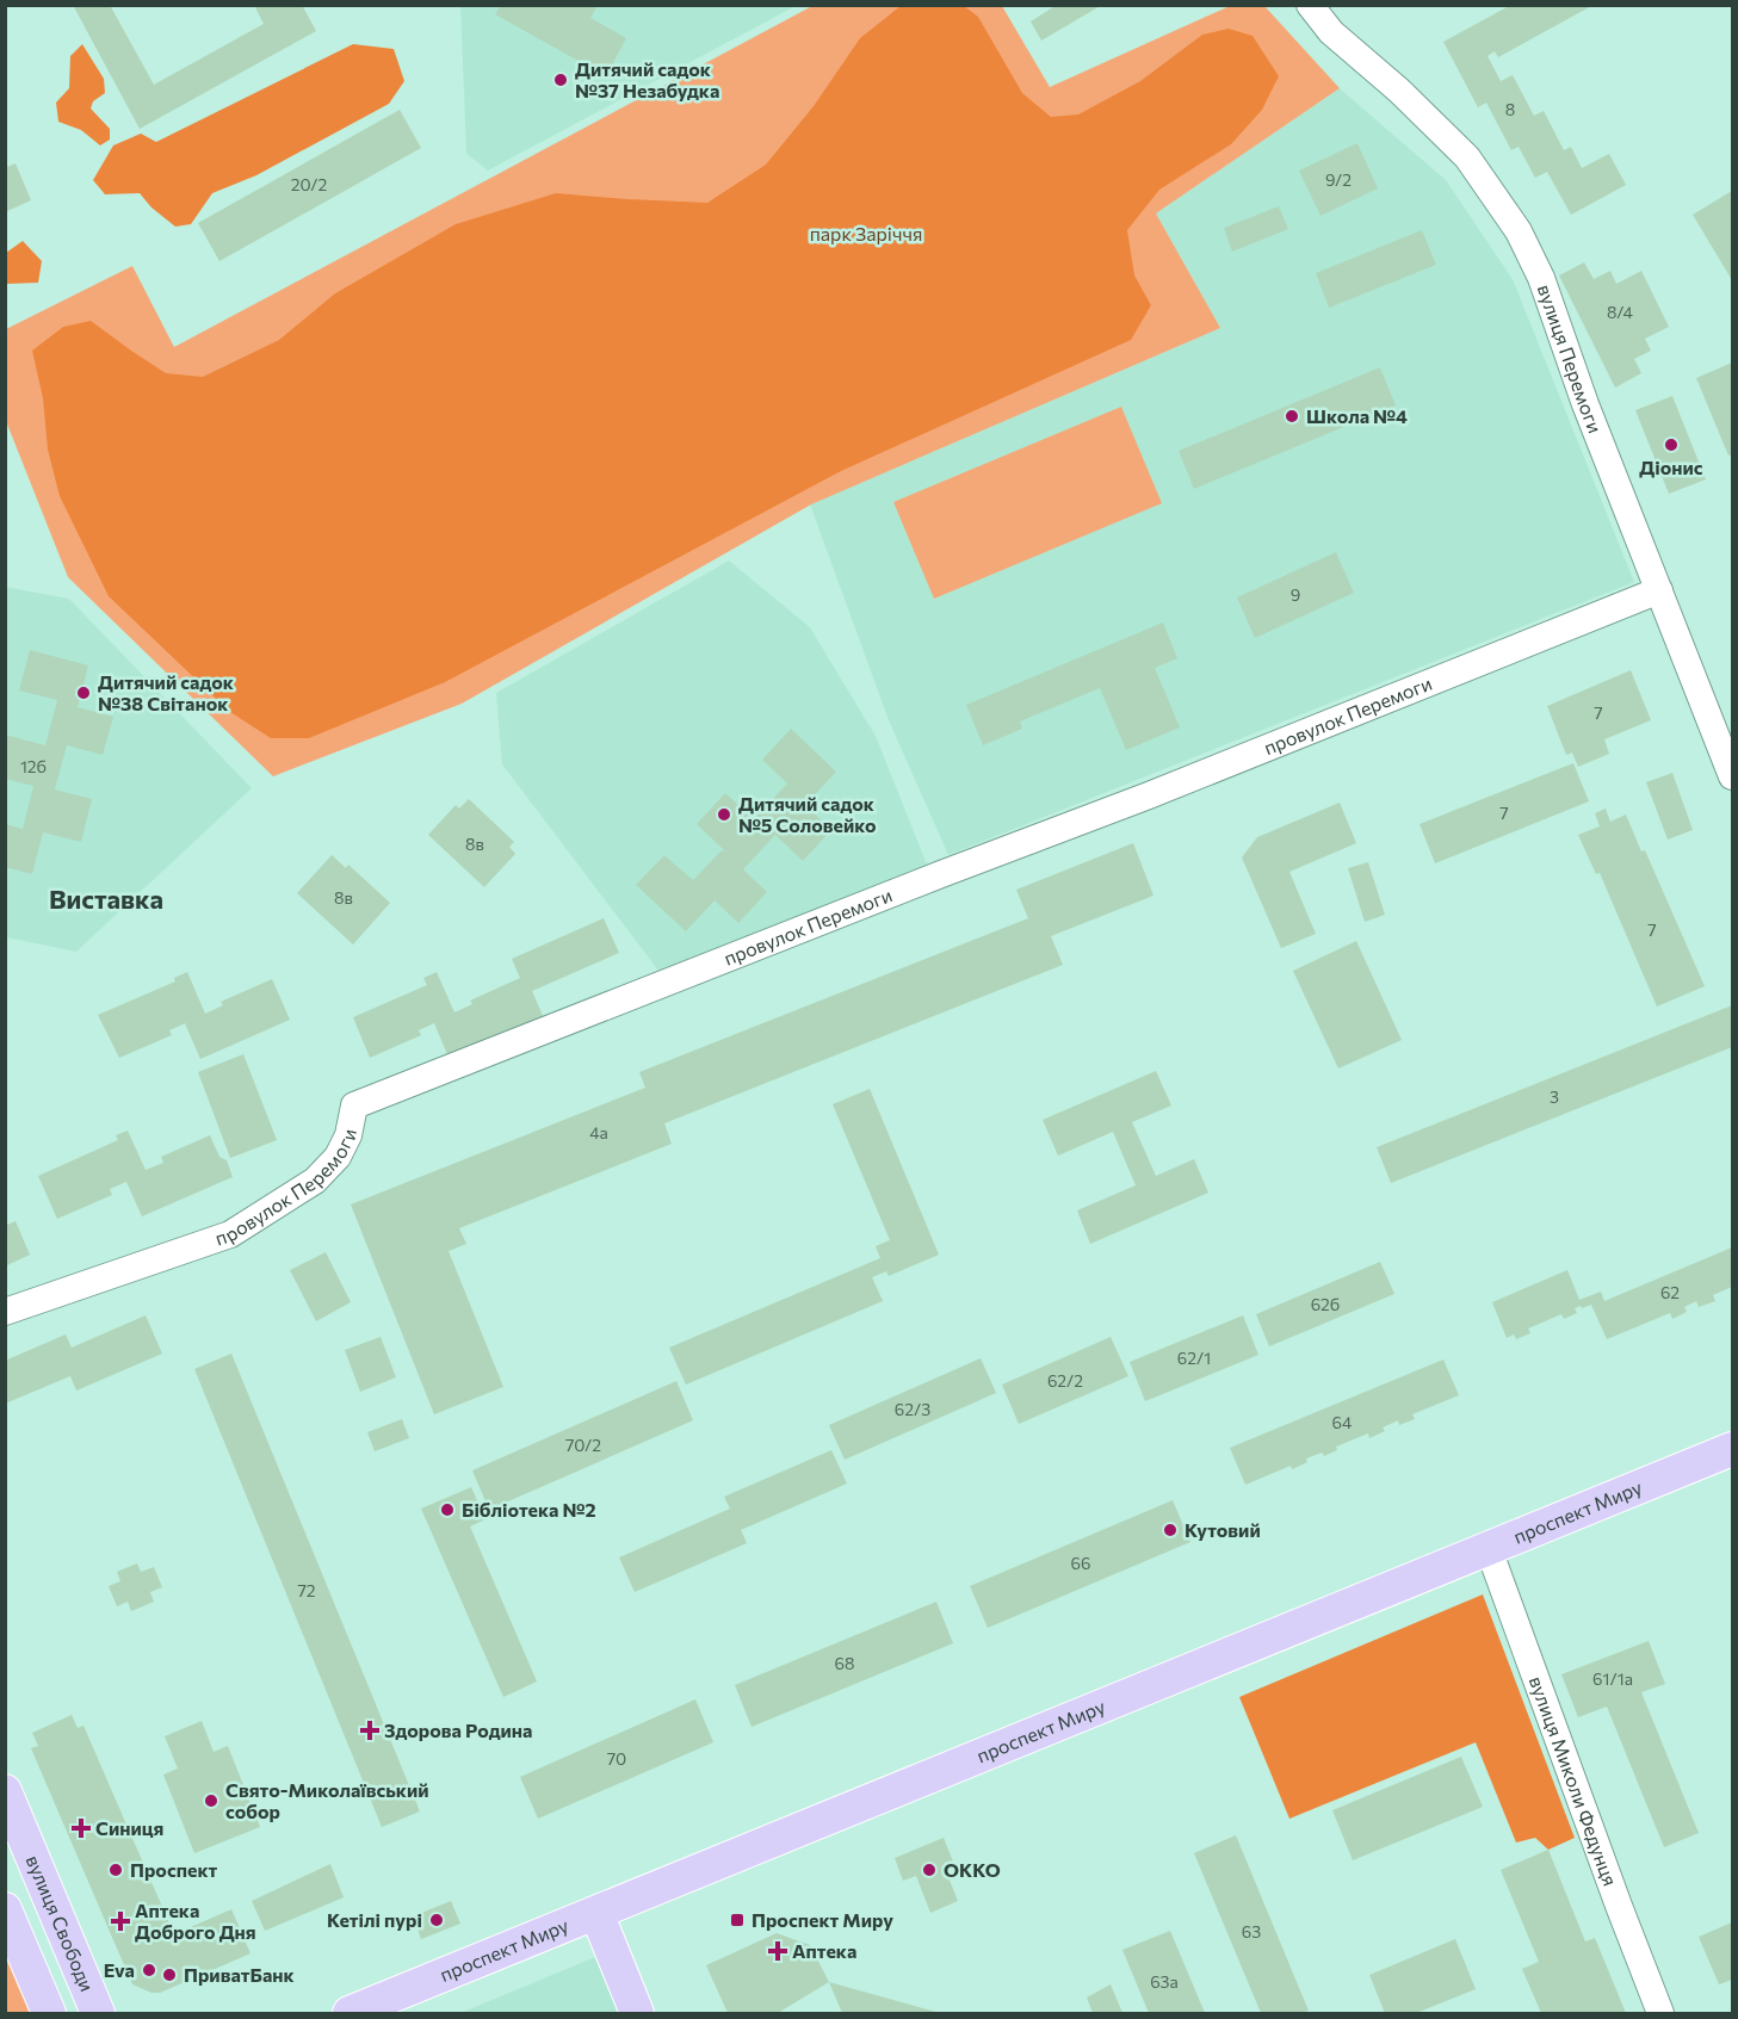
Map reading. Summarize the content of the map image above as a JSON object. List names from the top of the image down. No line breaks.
{"streets":{"main road":["проспект Миру","вулиця Свободи"],"street":["вулиця Перемоги","провулок Перемоги","вулиця Миколи Федунця"]},"crossings":[["вулиця Перемоги","провулок Перемоги"],["проспект Миру","вулиця Миколи Федунця"]],"districts":["Виставка"],"parks":["парк Заріччя"],"places":{"other":["Дитячий садок №37 Незабудка","Школа №4","Діонис","Дитячий садок №38 Світанок","Дитячий садок №5 Соловейко","Бібліотека №2","Кутовий","Свято-Миколаївський собор","Проспект","ОККО","Кетілі пурі","Eva","ПриватБанк"],"health":["Здорова Родина","Синиця","Аптека Доброго Дня","Аптека"],"transit":["Проспект Миру"]},"house_numbers":["8","9/2","20/2","8/4","9","7","12б","7","8в","8в","7","3","4а","62","62б","62/1","62/2","62/3","64","70/2","66","72","68","61/1а","70","63","63а"]}
